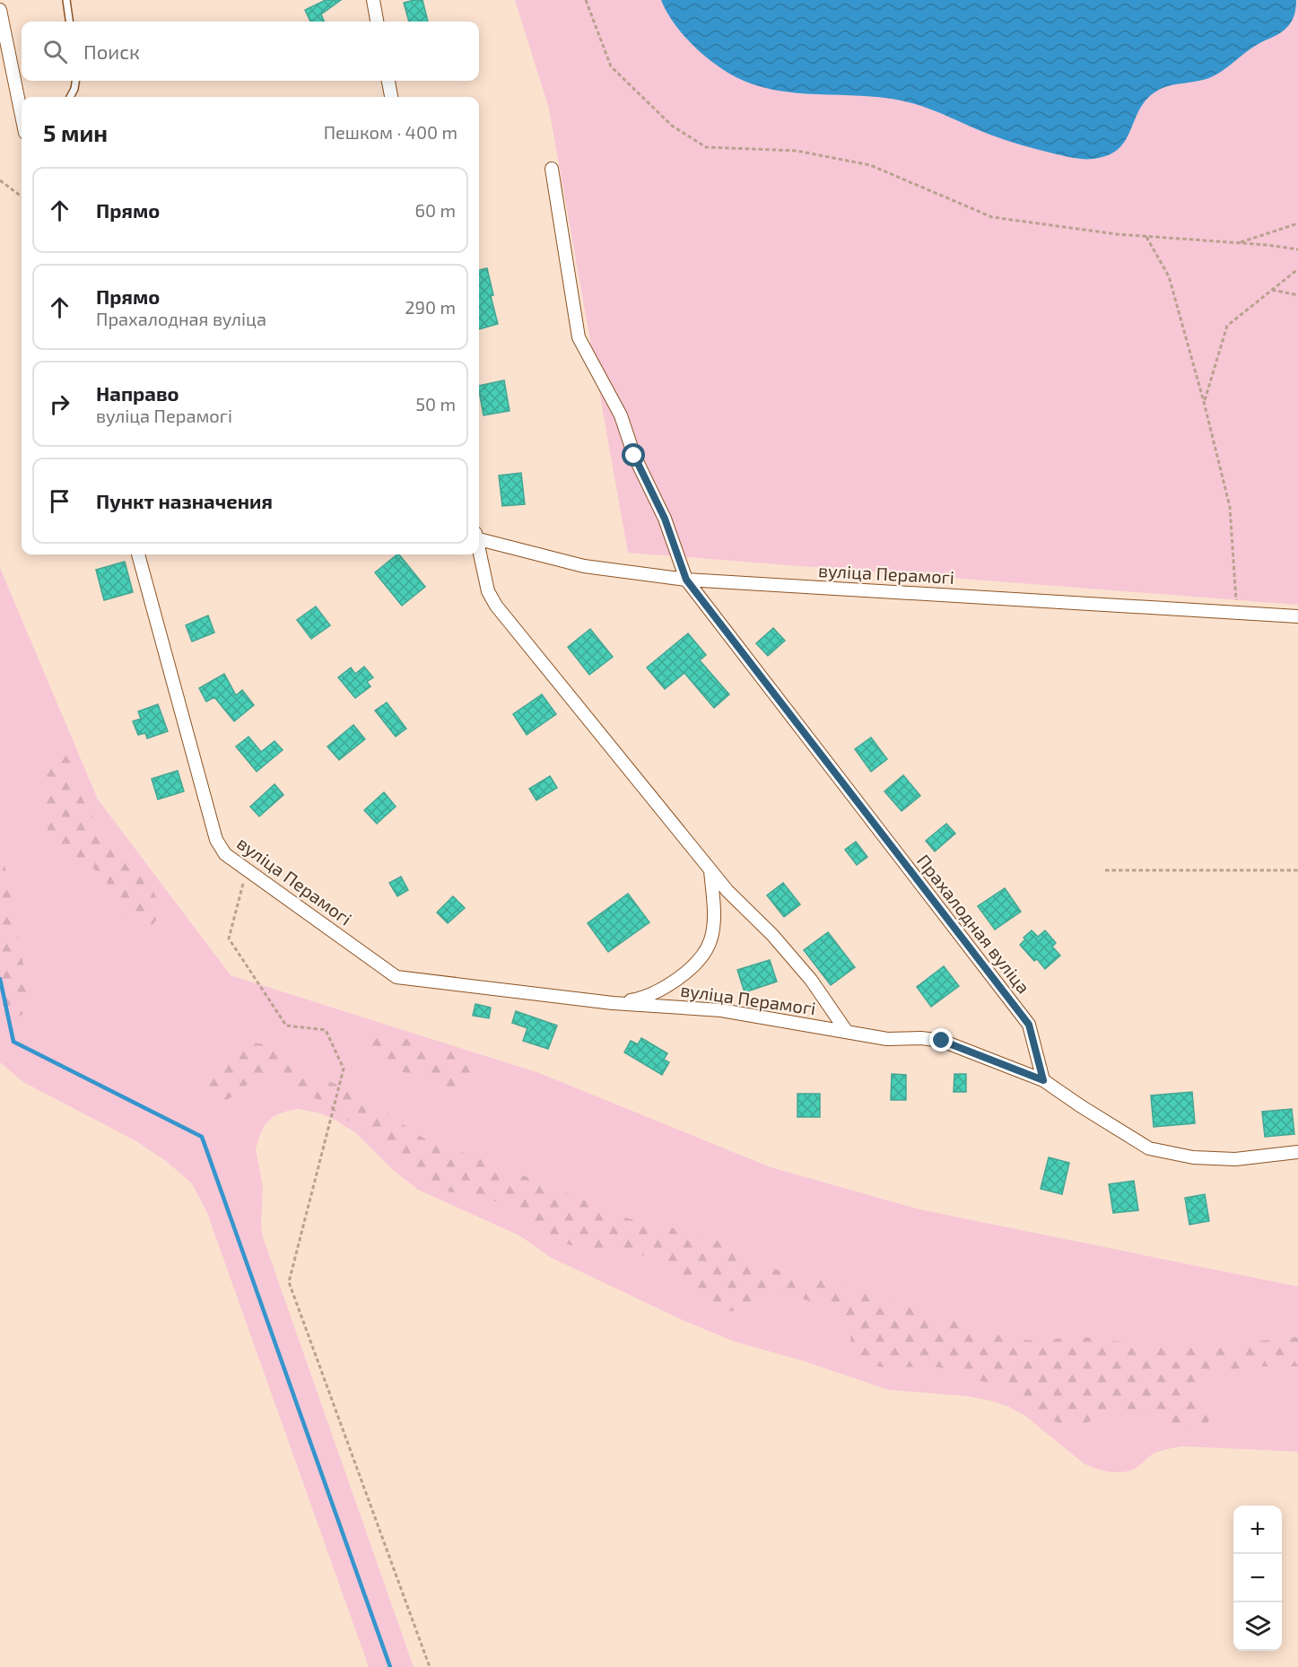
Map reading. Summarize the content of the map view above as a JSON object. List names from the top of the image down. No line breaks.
{"streets":{"street":["вуліца Перамогі","Прахалодная вуліца"]},"crossings":[["вуліца Перамогі","Прахалодная вуліца"]],"page":{"search":"Поиск","heading":["5 мин","Пешком · 400 m"],"list":[["Прямо","60 m"],["Прямо","Прахалодная вуліца","290 m"],["Направо","вуліца Перамогі","50 m"],"Пункт назначения"],"map_buttons":["+","−"]}}
